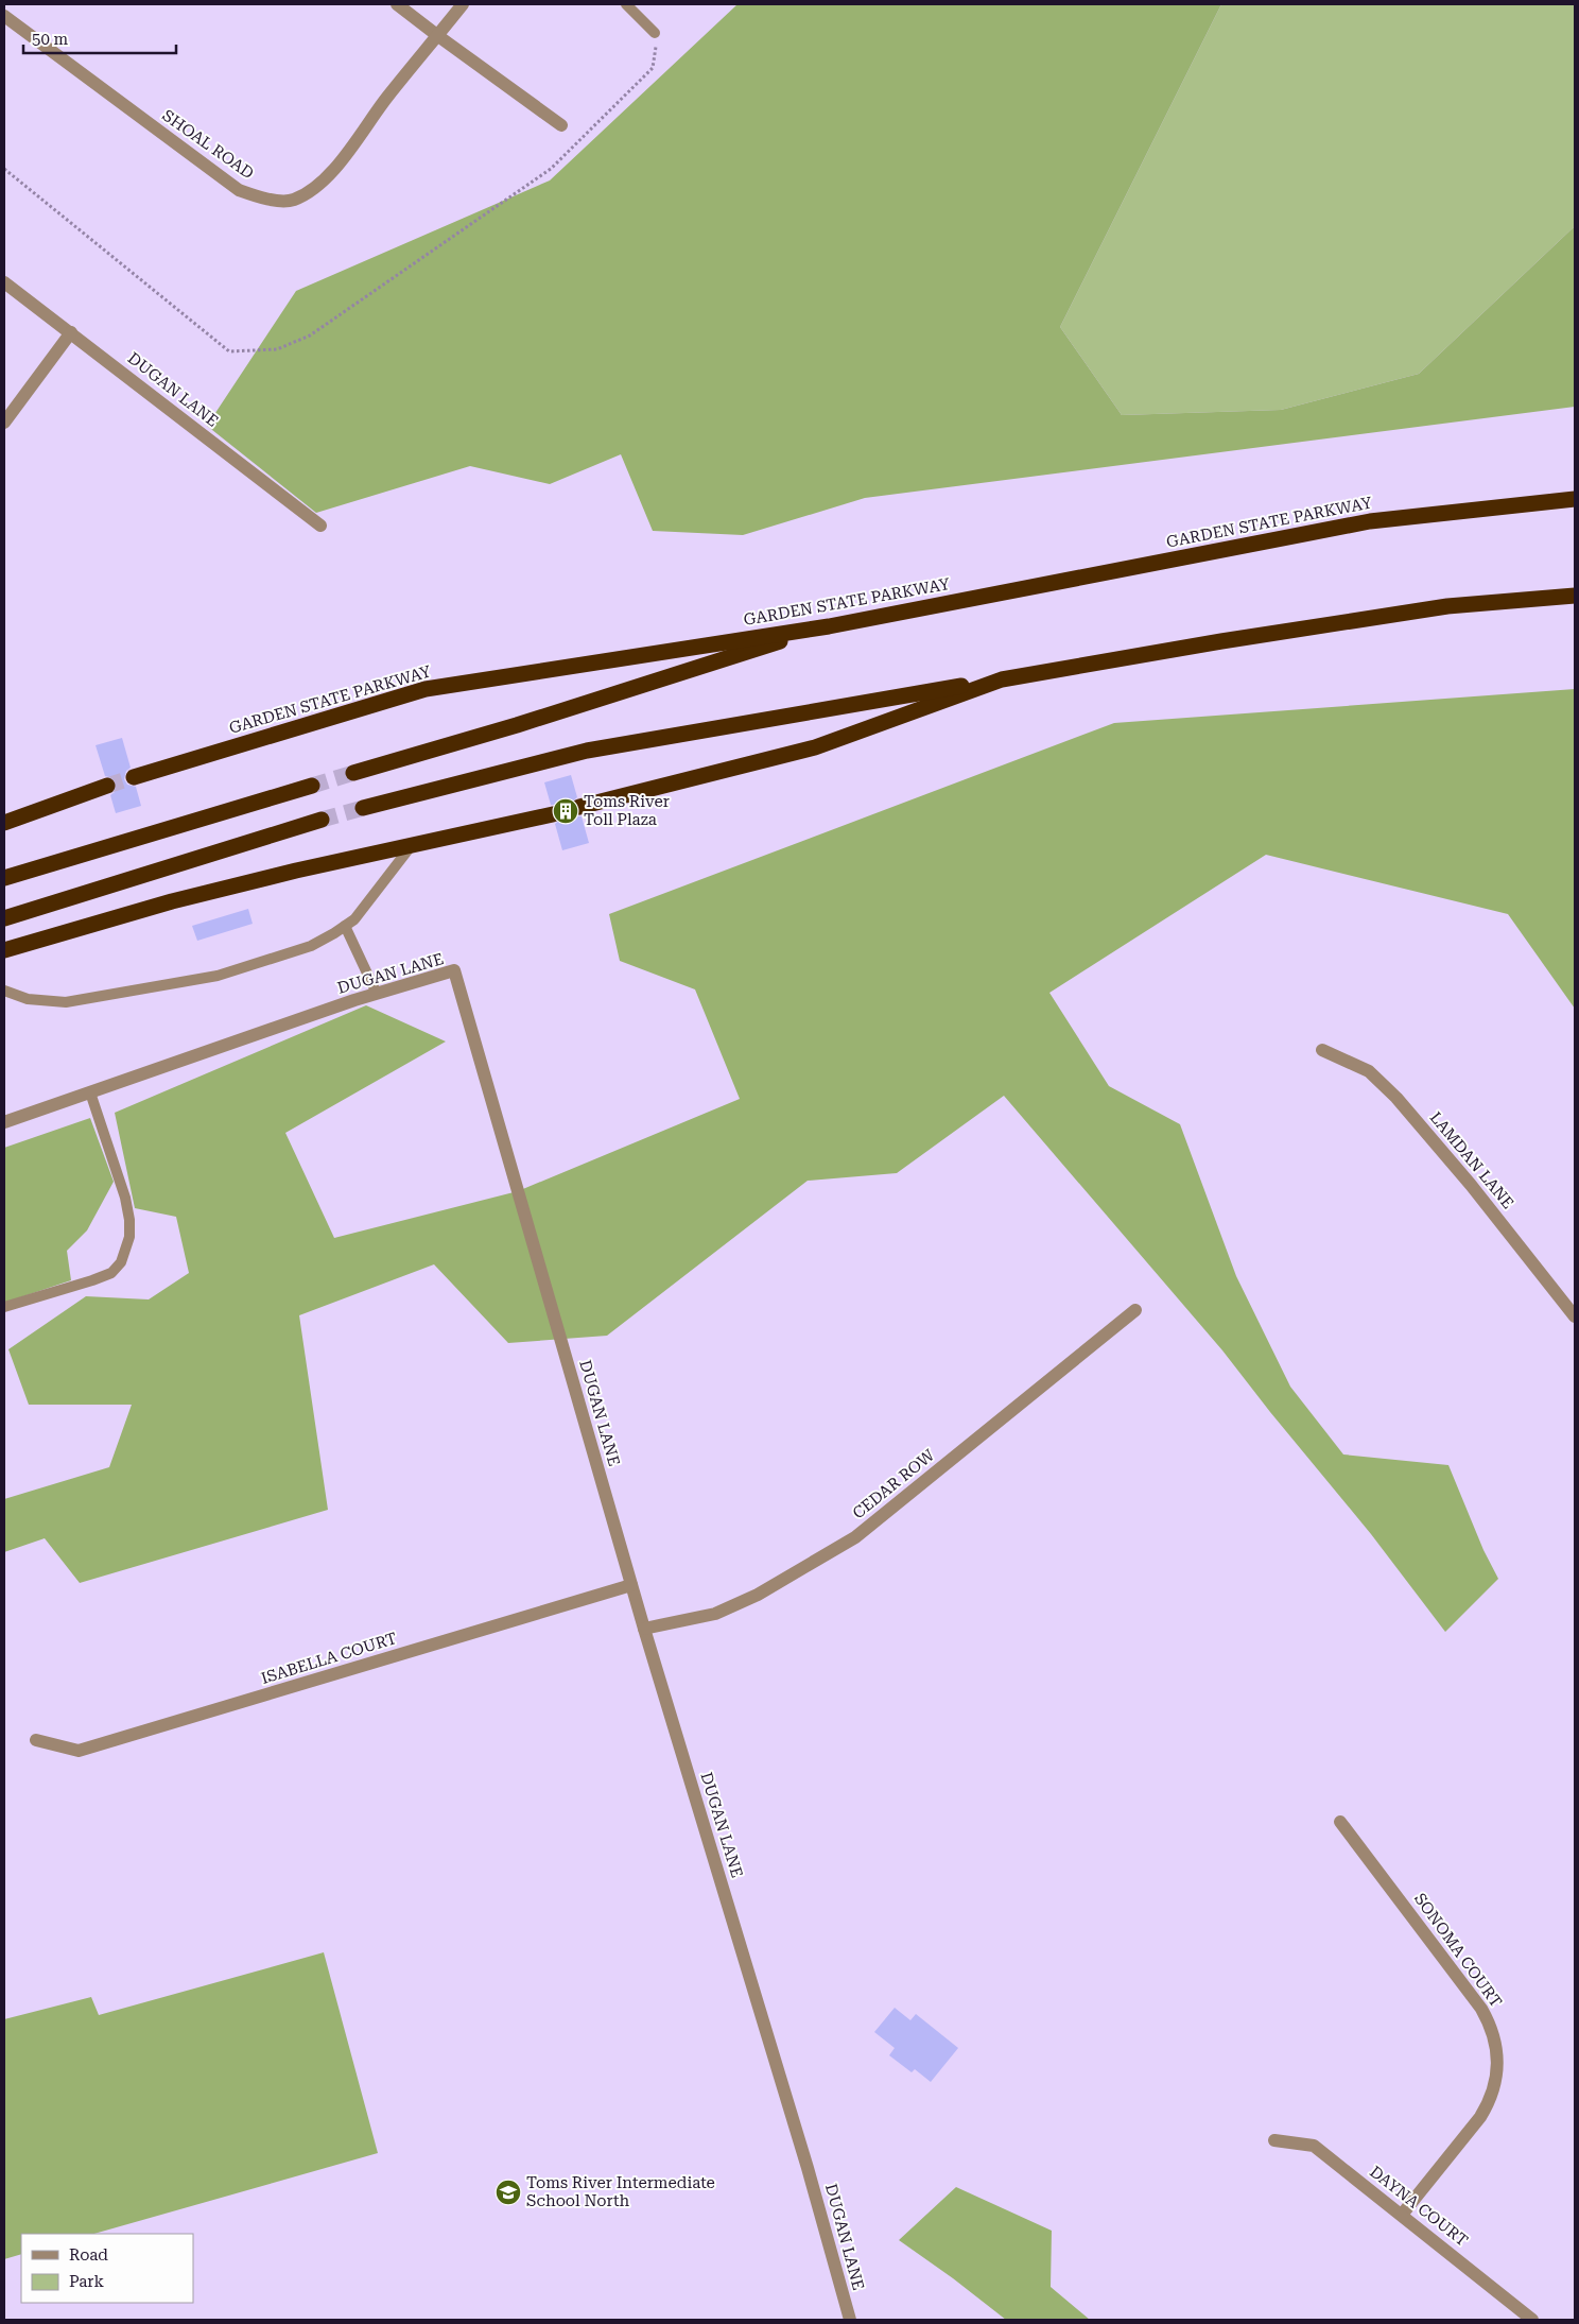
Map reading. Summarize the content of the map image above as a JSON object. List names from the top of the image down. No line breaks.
{"streets":{"highway":["GARDEN STATE PARKWAY"],"street":["SHOAL ROAD","DUGAN LANE","LAMDAN LANE","CEDAR ROW","ISABELLA COURT","SONOMA COURT","DAYNA COURT"]},"crossings":[["DUGAN LANE","CEDAR ROW"],["DUGAN LANE","ISABELLA COURT"],["SONOMA COURT","DAYNA COURT"]],"places":{"building":["Toms River Toll Plaza"],"school or university":["Toms River Intermediate School North"]},"legend":["Road","Park"],"scale_bar":"50 m"}
